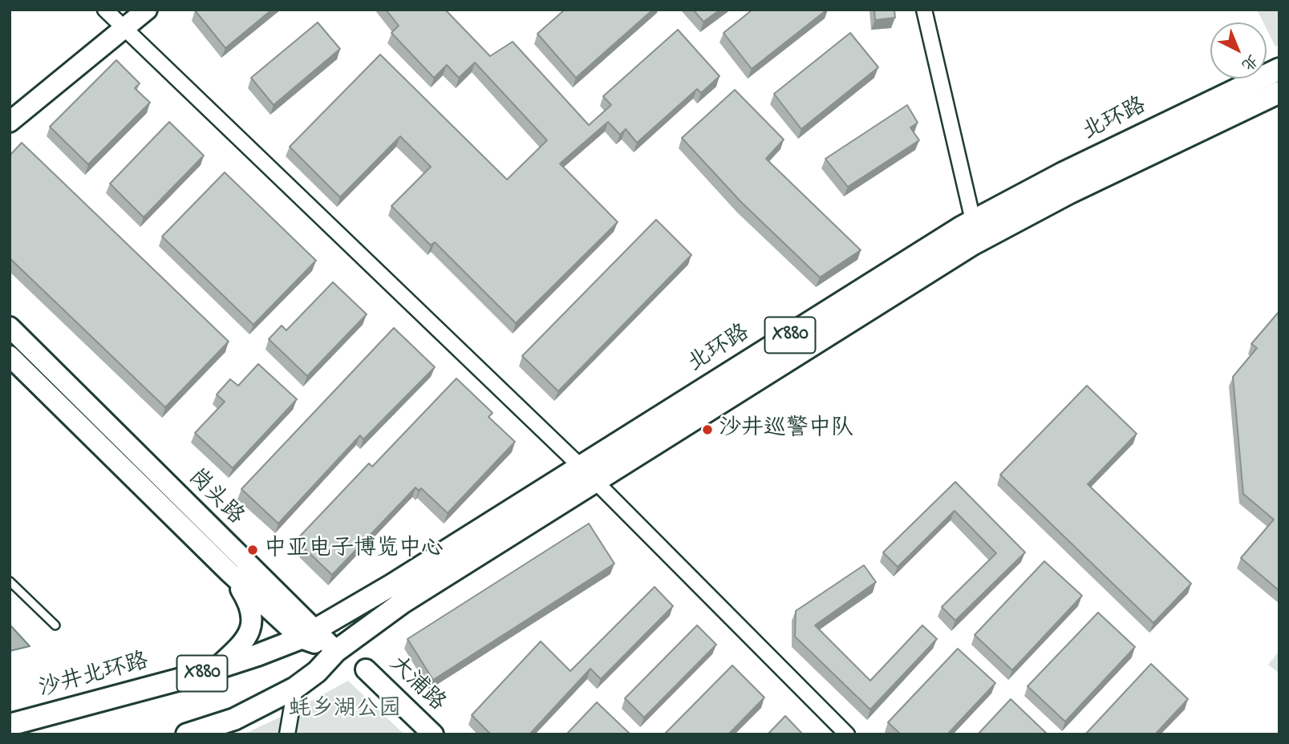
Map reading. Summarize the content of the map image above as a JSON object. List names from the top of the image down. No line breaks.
{"streets":{"main road":["北环路","X880","沙井北环路"],"street":["岗头路","大浦路"]},"crossings":[["北环路","X880"],["北环路","岗头路"],["北环路","沙井北环路"],["X880","岗头路"],["岗头路","沙井北环路"]],"parks":["蚝乡湖公园"],"places":["沙井巡警中队","中亚电子博览中心"],"north":"bottom right"}
